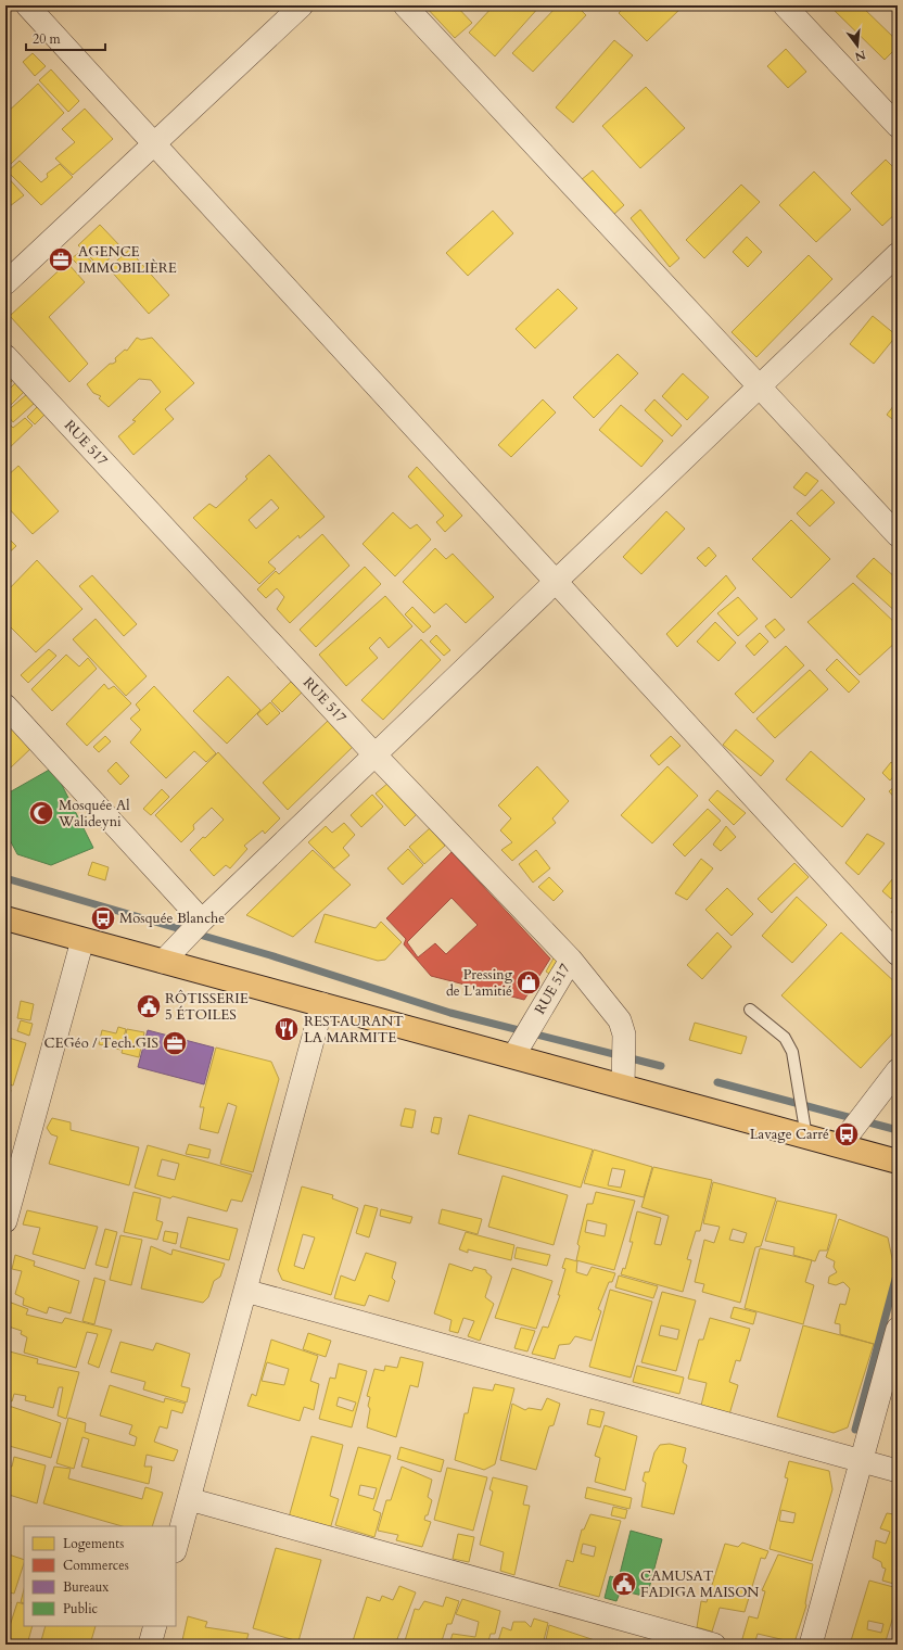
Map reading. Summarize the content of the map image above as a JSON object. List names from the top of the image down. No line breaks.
{"streets":{"street":["RUE 517"]},"places":{"office":["AGENCE IMMOBILIÈRE","CEGéo / Tech.GIS"],"mosque":["Mosquée Al Walideyni"],"bus stop":["Mosquée Blanche","Lavage Carré"],"shop":["Pressing de L'amitié"],"public building":["RÔTISSERIE 5 ÉTOILES","CAMUSAT FADIGA MAISON"],"restaurant":["RESTAURANT LA MARMITE"]},"legend":["Logements","Commerces","Bureaux","Public"],"scale_bar":"20 m","north":"bottom"}
